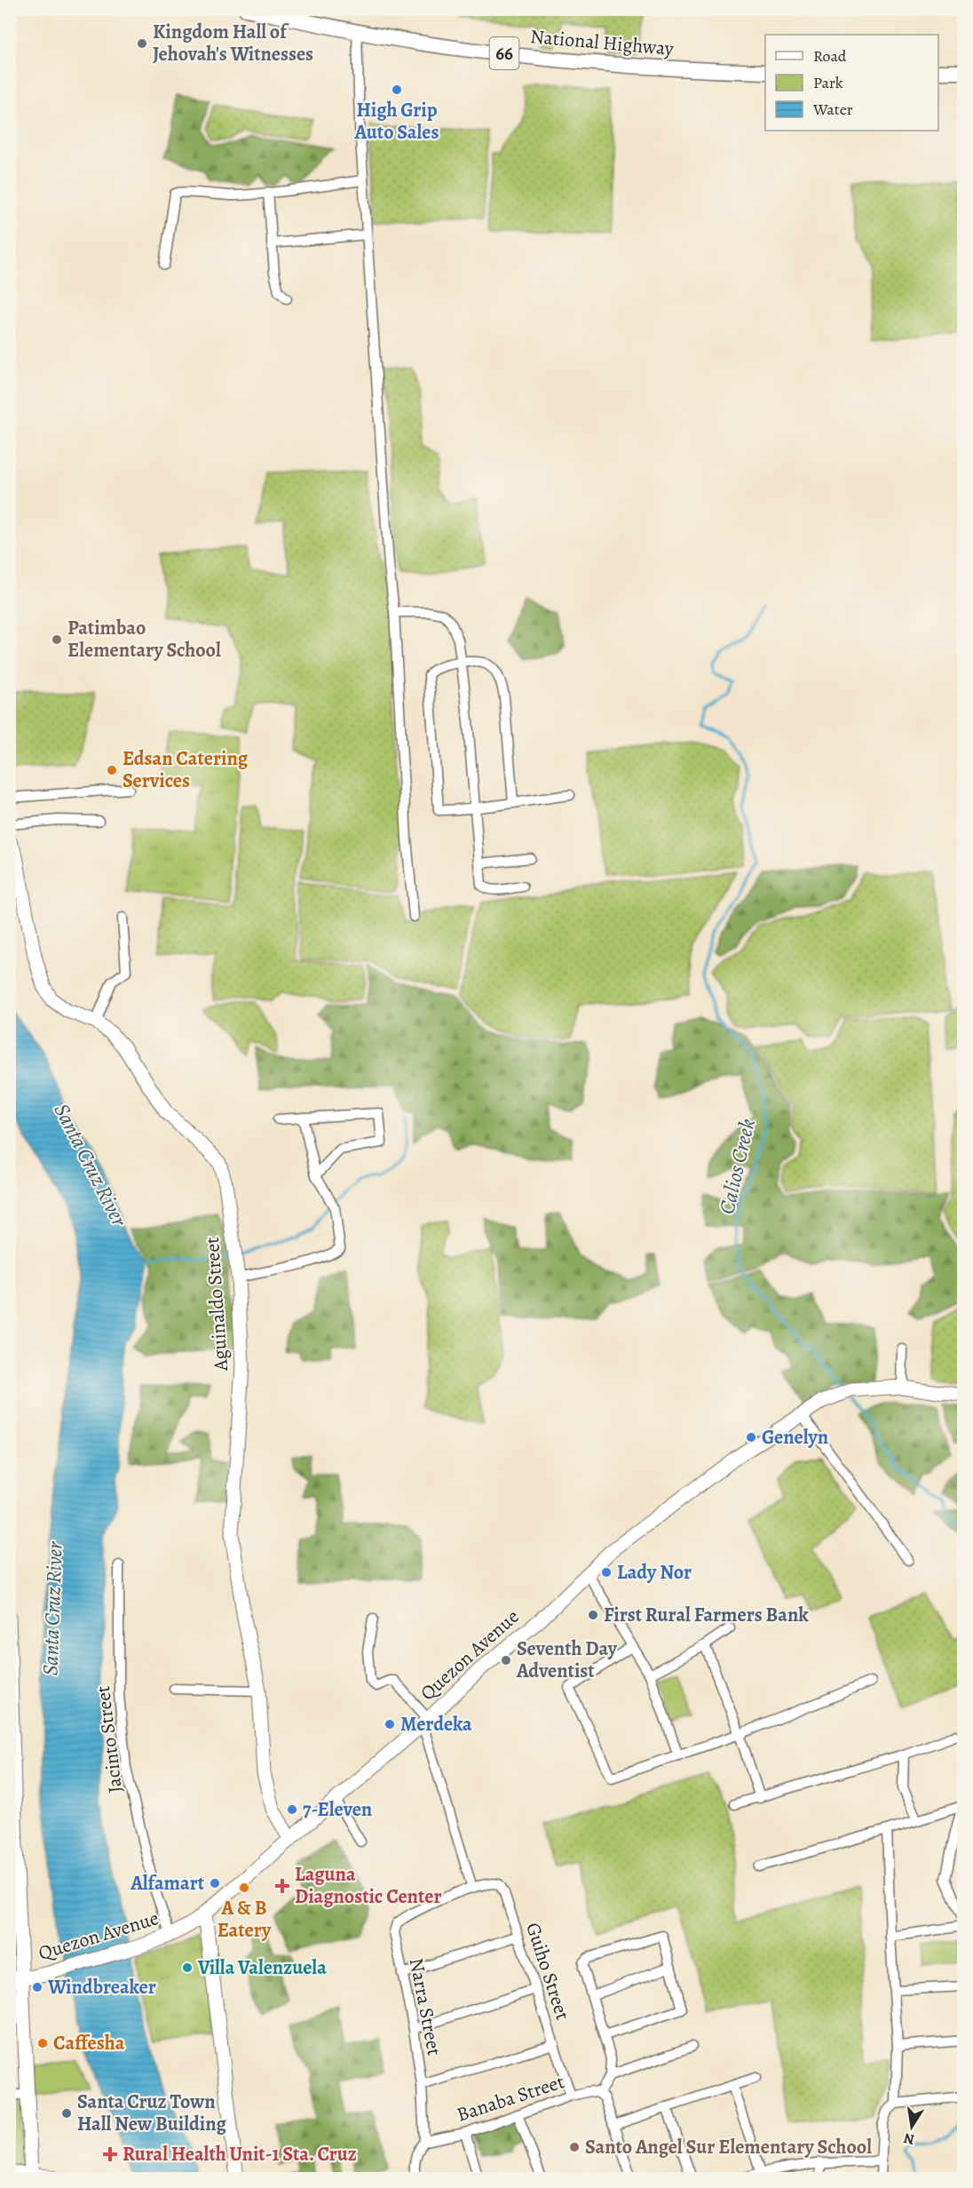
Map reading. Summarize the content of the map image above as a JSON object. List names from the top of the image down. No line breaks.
{"streets":{"main road":["National Highway","66"],"street":["Aguinaldo Street","Quezon Avenue","Jacinto Street","Guiho Street","Narra Street","Banaba Street"]},"crossings":[["Aguinaldo Street","Quezon Avenue"],["Quezon Avenue","Jacinto Street"],["Guiho Street","Narra Street"],["Guiho Street","Banaba Street"],["Narra Street","Banaba Street"]],"water":["Santa Cruz River","Calios Creek"],"places":{"other":["Kingdom Hall of Jehovah's Witnesses","High Grip Auto Sales","Patimbao Elementary School","Edsan Catering Services","Genelyn","Lady Nor","First Rural Farmers Bank","Seventh Day Adventist","Merdeka","7-Eleven","Alfamart","A & B Eatery","Villa Valenzuela","Windbreaker","Caffesha","Santa Cruz Town Hall New Building","Santo Angel Sur Elementary School"],"health":["Laguna Diagnostic Center","Rural Health Unit-1 Sta. Cruz"]},"legend":["Road","Park","Water"],"north":"bottom"}
